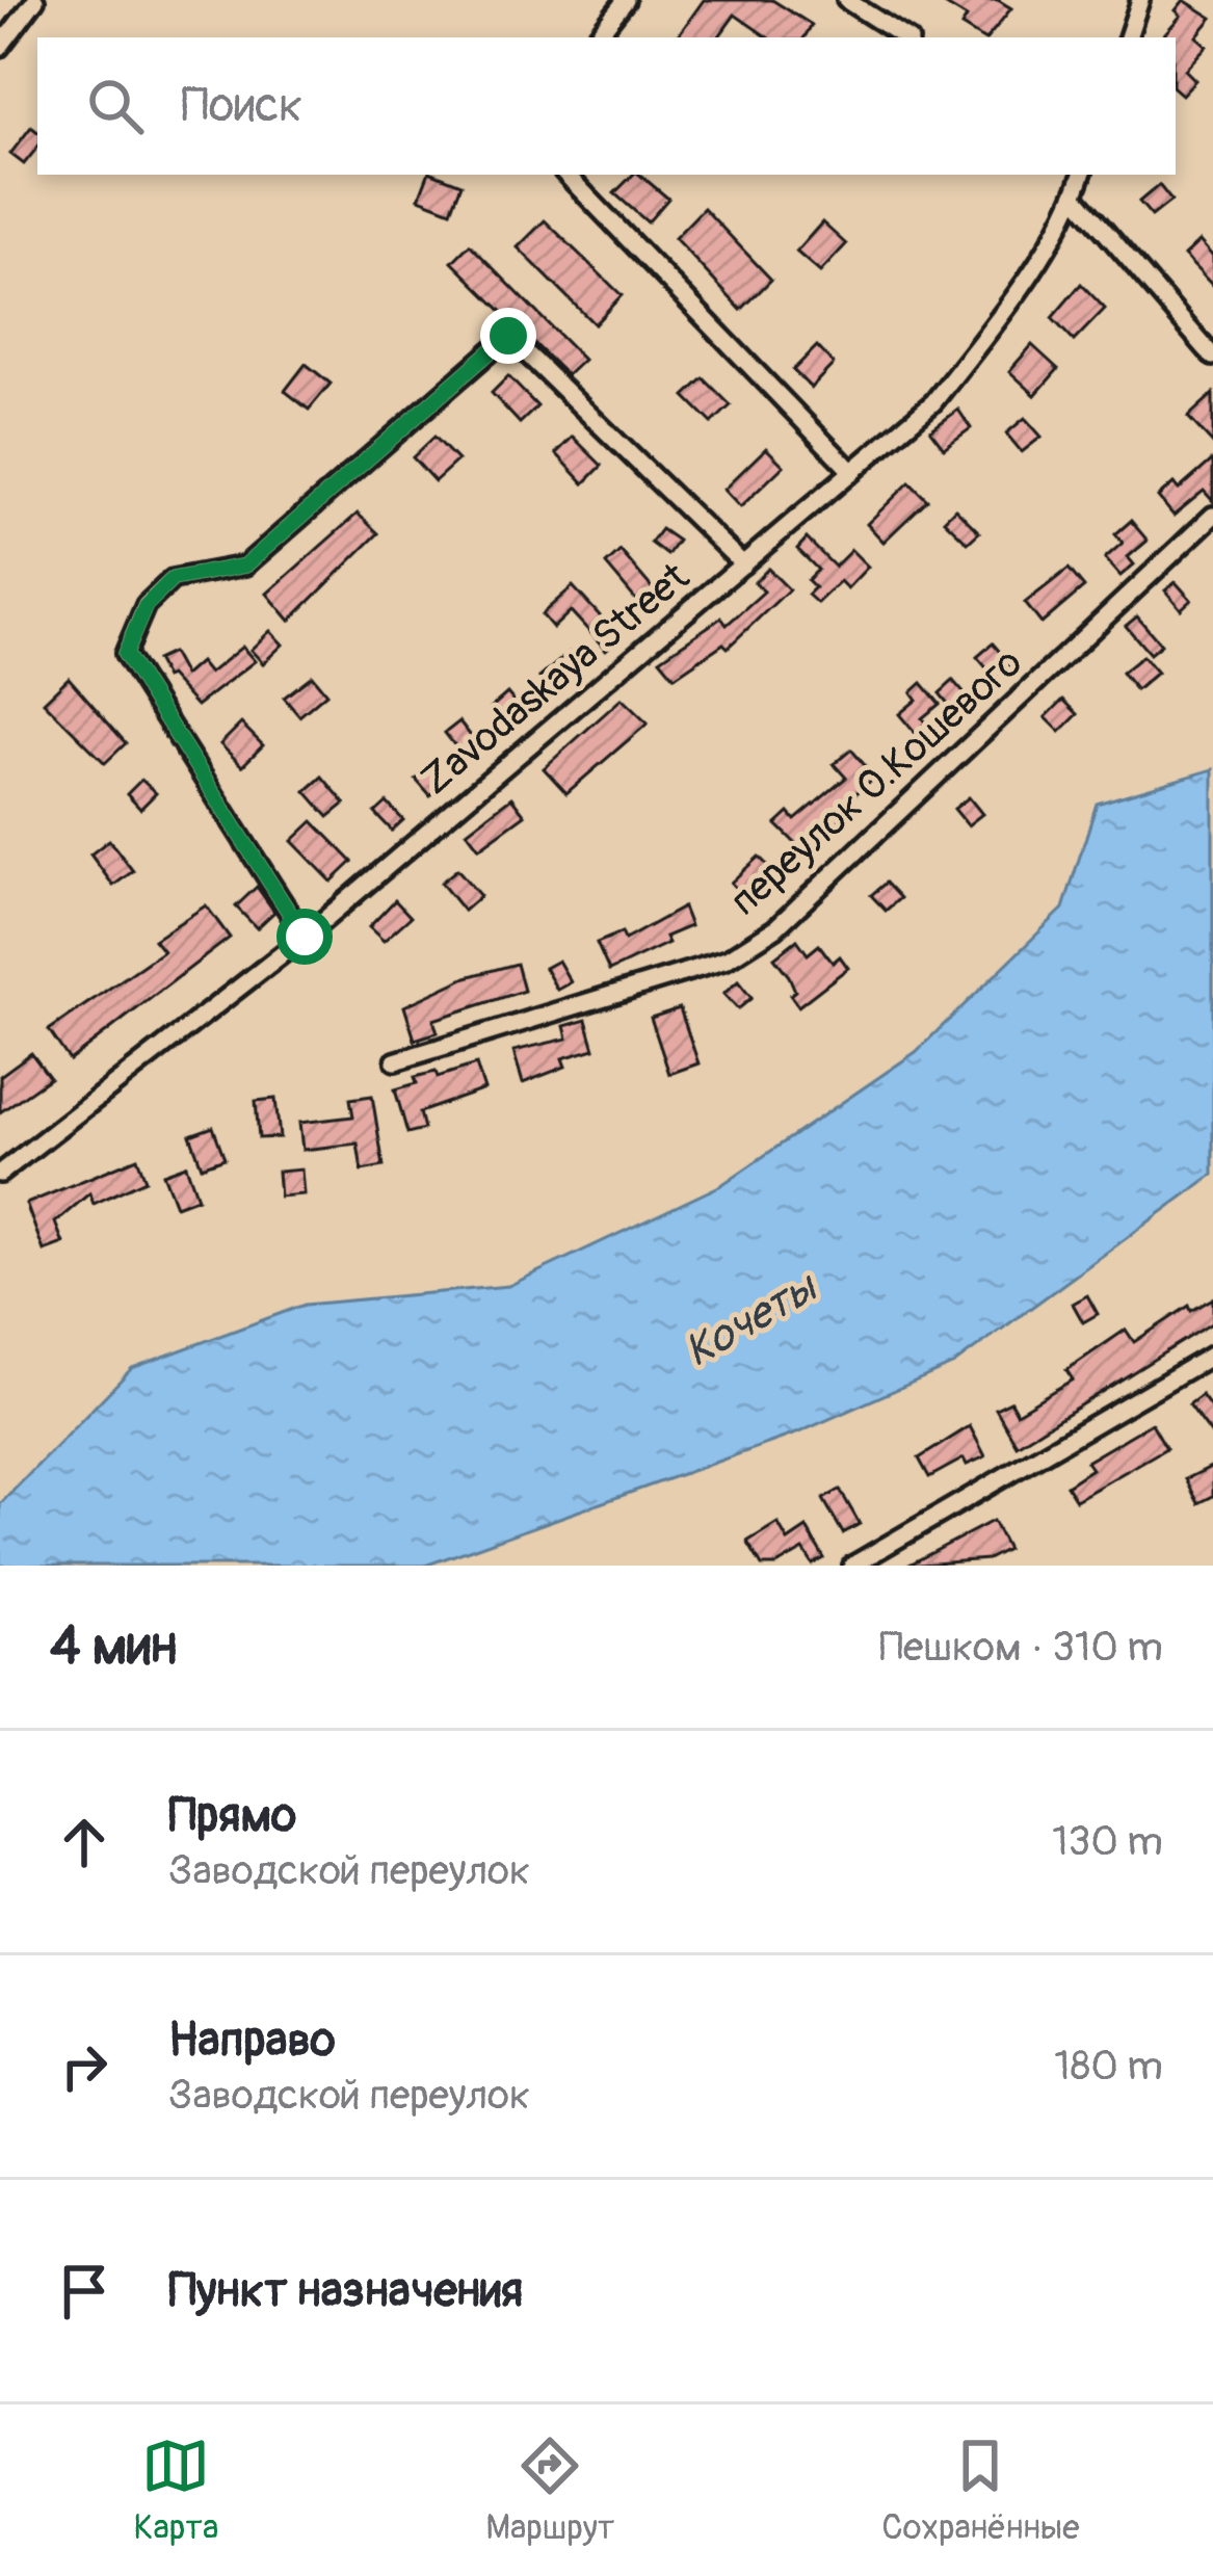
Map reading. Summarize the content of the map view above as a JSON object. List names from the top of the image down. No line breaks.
{"streets":{"street":["Zavodaskaya Street","переулок О.Кошевого"]},"water":["Кочеты"],"page":{"search":"Поиск","heading":["4 мин","Пешком · 310 m"],"list":[["Прямо","Заводской переулок","130 m"],["Направо","Заводской переулок","180 m"],"Пункт назначения"],"nav":["Карта","Маршрут","Сохранённые"]}}
